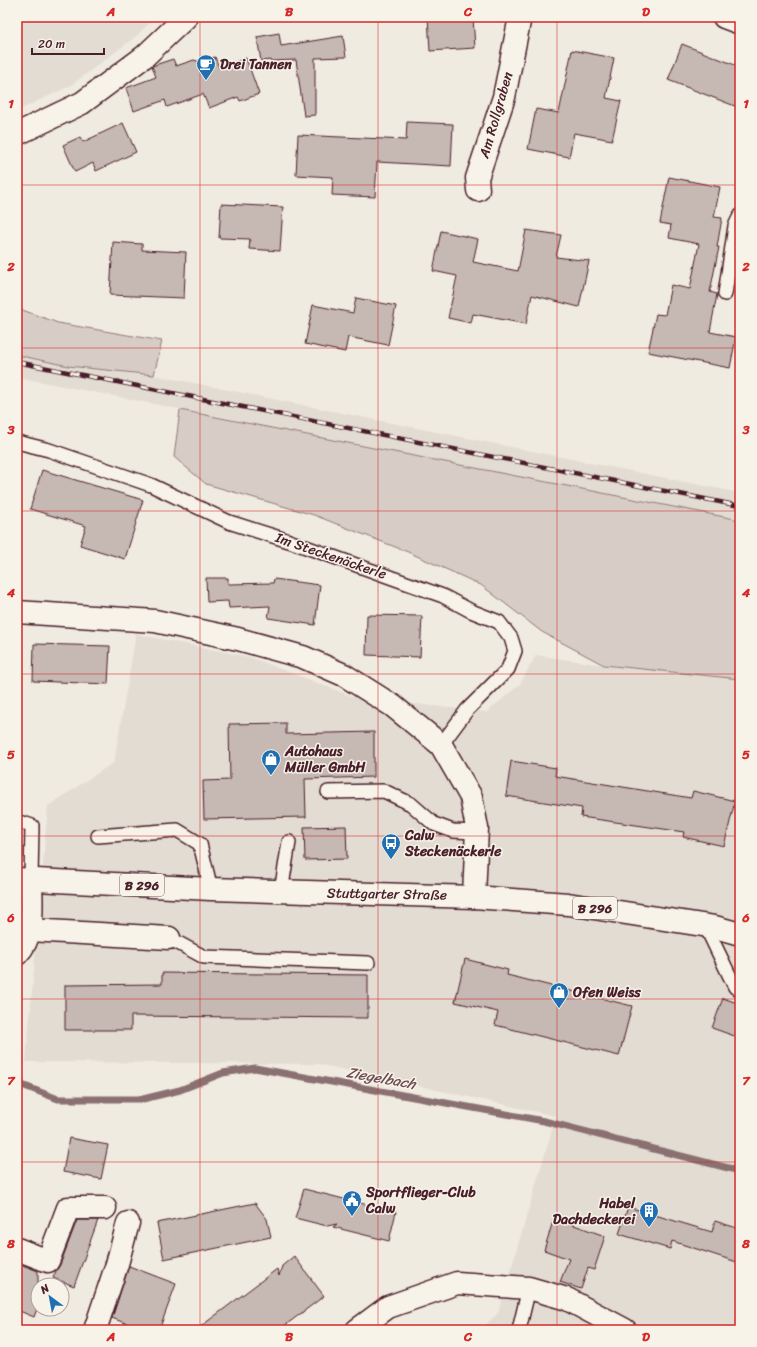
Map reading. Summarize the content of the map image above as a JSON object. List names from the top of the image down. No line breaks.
{"streets":{"street":["Am Rollgraben","B 296","Stuttgarter Straße"],"lane":["Im Steckenäckerle"]},"water":["Ziegelbach"],"places":{"cafe":["Drei Tannen"],"shop":["Autohaus Müller GmbH","Ofen Weiss"],"bus stop":["Calw Steckenäckerle"],"public building":["Sportflieger-Club Calw"],"building":["Habel Dachdeckerei"]},"scale_bar":"20 m","north":"top left","grid":{"columns":["A","B","C","D"],"rows":["1","2","3","4","5","6","7","8"]}}
